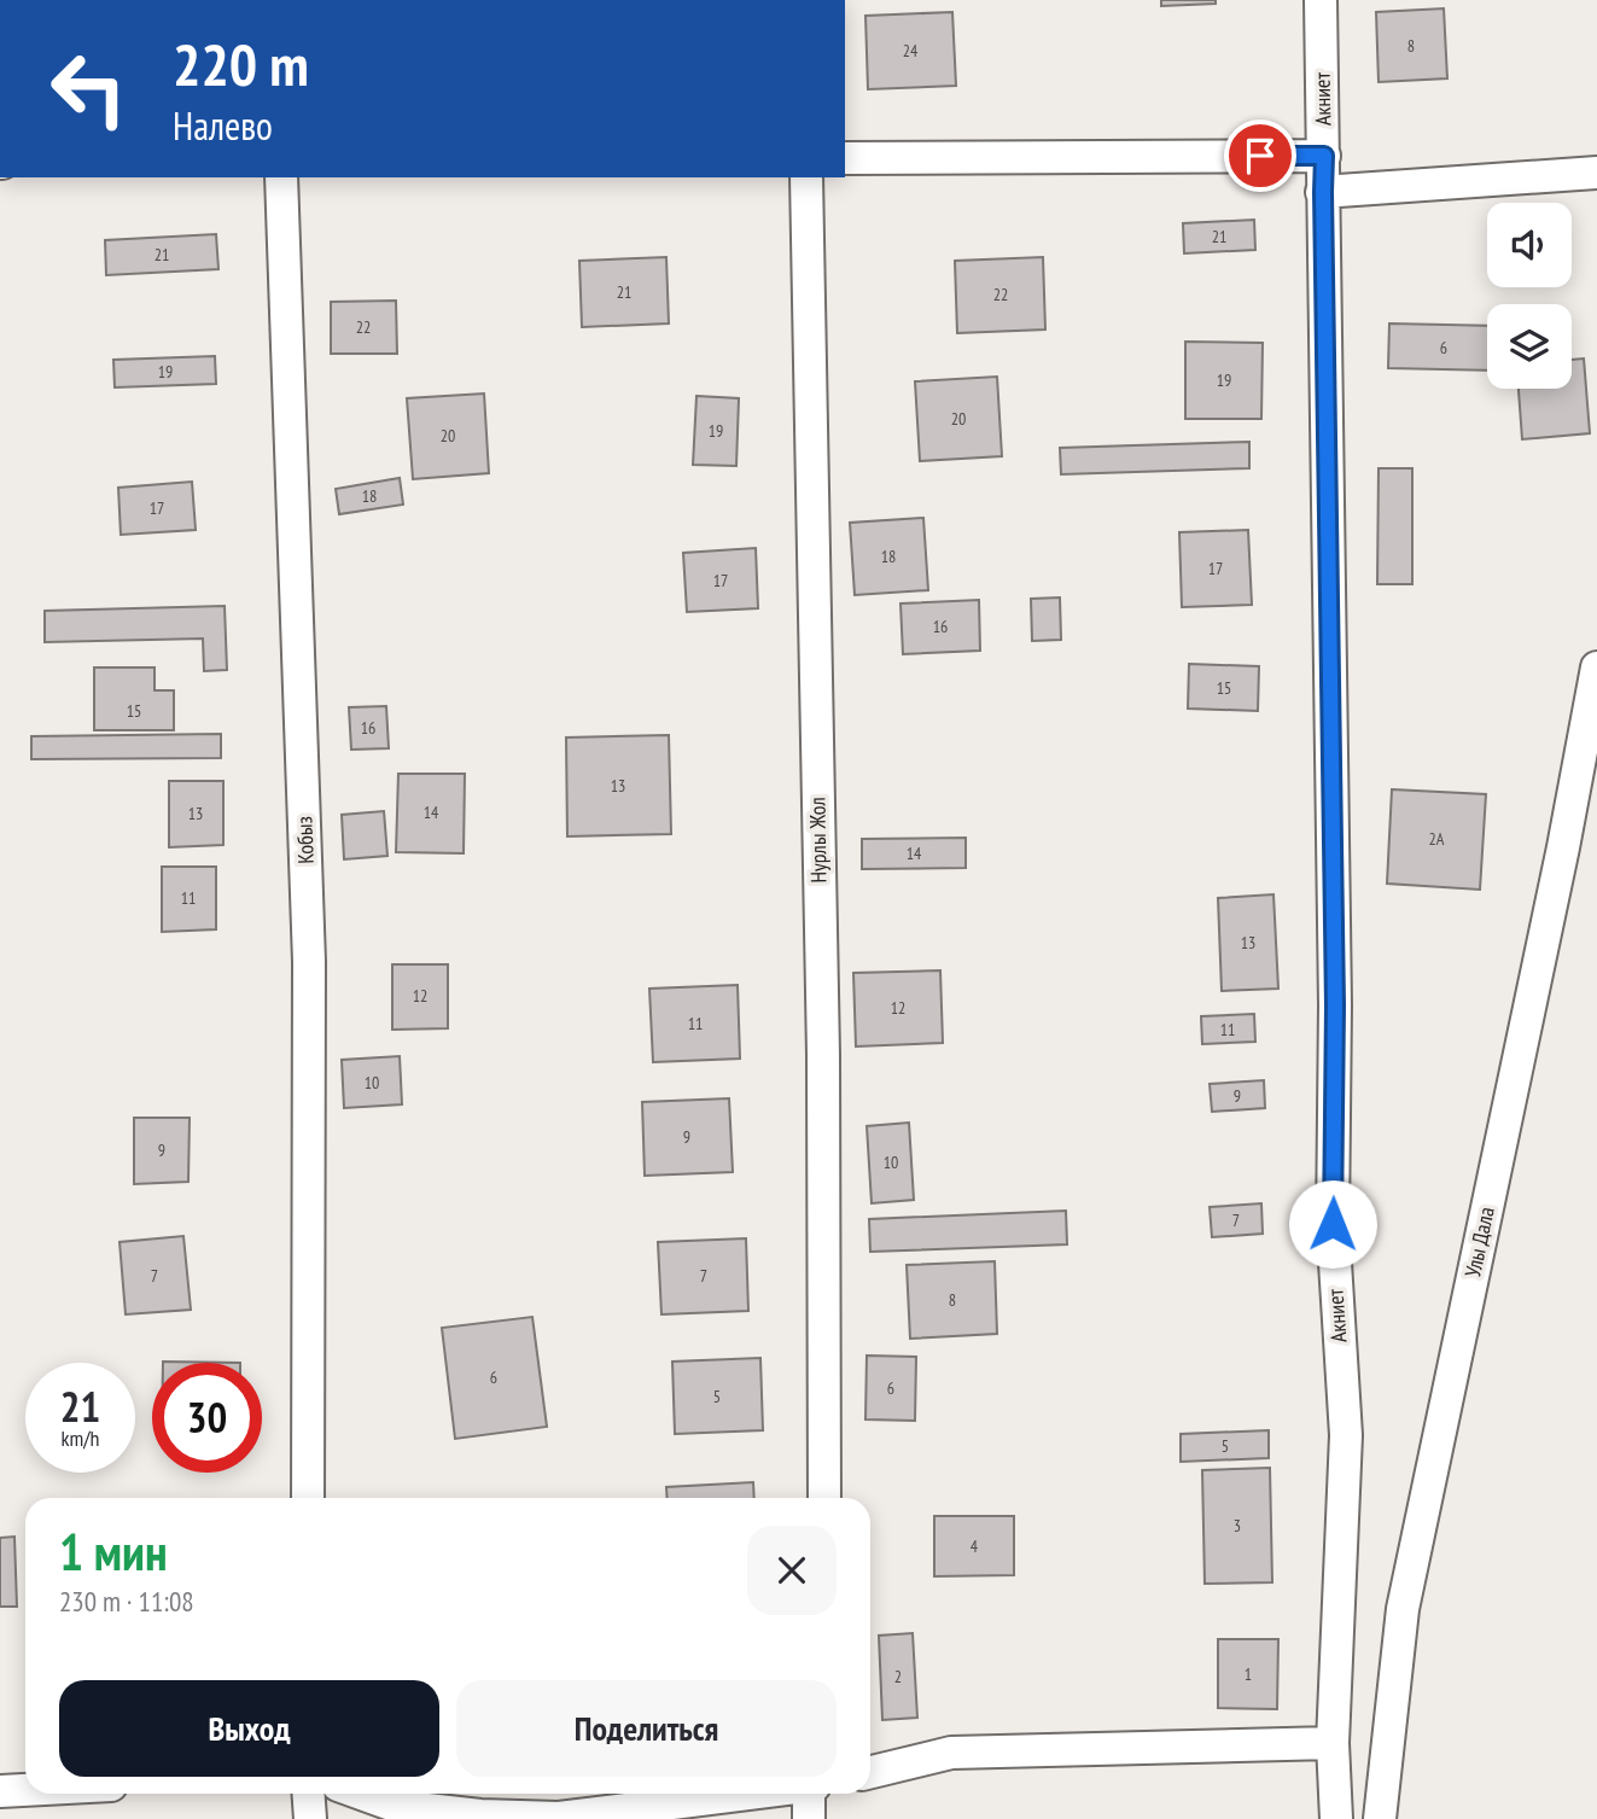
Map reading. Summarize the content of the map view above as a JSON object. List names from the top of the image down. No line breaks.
{"streets":{"street":["Акниет","Кобыз","Нурлы Жол","Улы Дала"]},"house_numbers":["8","24","21","21","21","22","22","6","19","19","20","19","20","18","17","18","17","17","16","15","15","16","13","14","13","2А","14","11","13","12","12","11","11","10","9","9","9","10","7","7","7","8","6","6","5","5","3","4","1","2"],"page":{"turn":["220 m","Налево"],"speed":"21 km/h","limit":"30","heading":["1 мин","230 m · 11:08"],"buttons":["Выход","Поделиться"]}}
